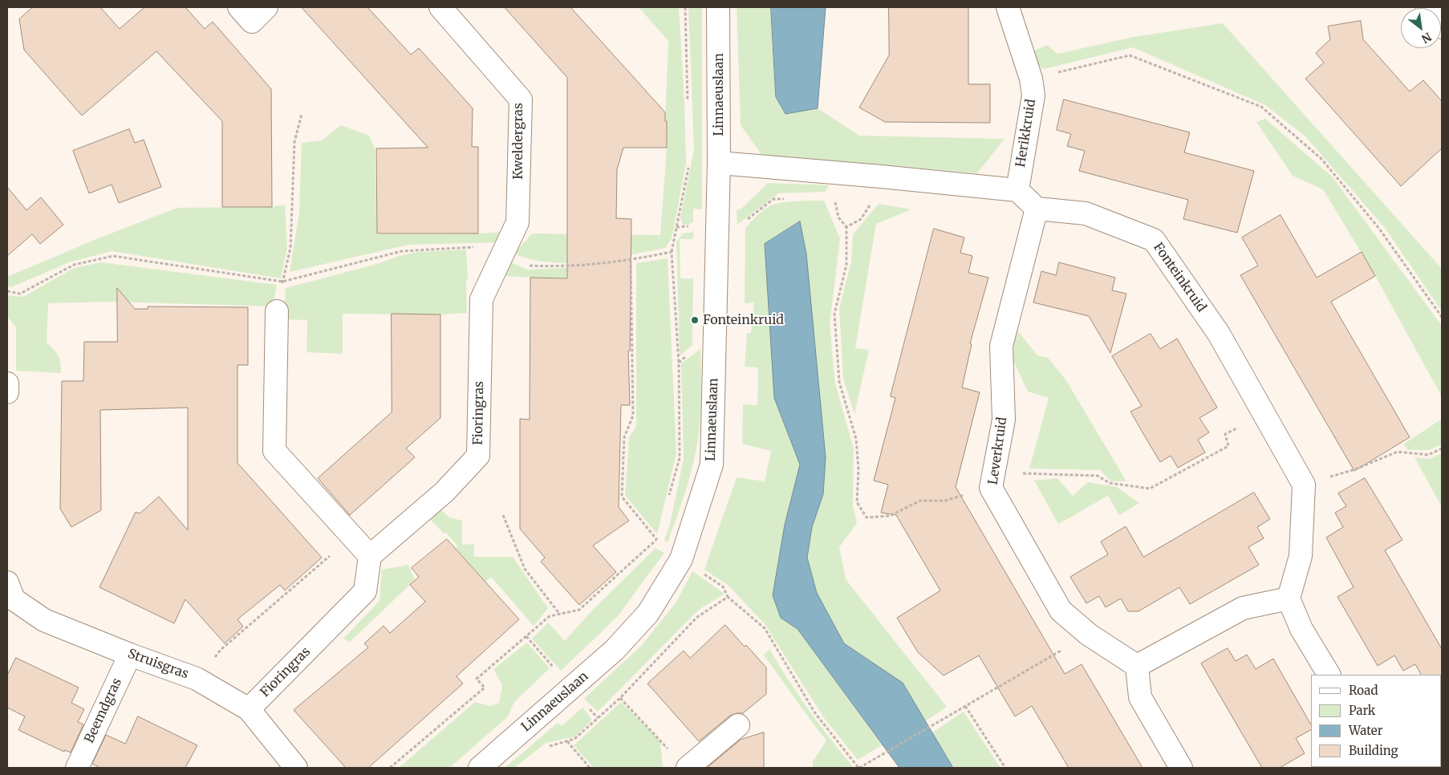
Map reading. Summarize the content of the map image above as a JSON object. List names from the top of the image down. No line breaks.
{"streets":{"street":["Linnaeuslaan","Herikkruid","Kweldergras","Fonteinkruid","Fioringras","Leverkruid","Struisgras","Beemdgras"]},"crossings":[["Kweldergras","Fioringras"],["Fonteinkruid","Leverkruid"],["Fioringras","Struisgras"],["Struisgras","Beemdgras"]],"places":["Fonteinkruid"],"legend":["Road","Park","Water","Building"],"north":"bottom right"}
